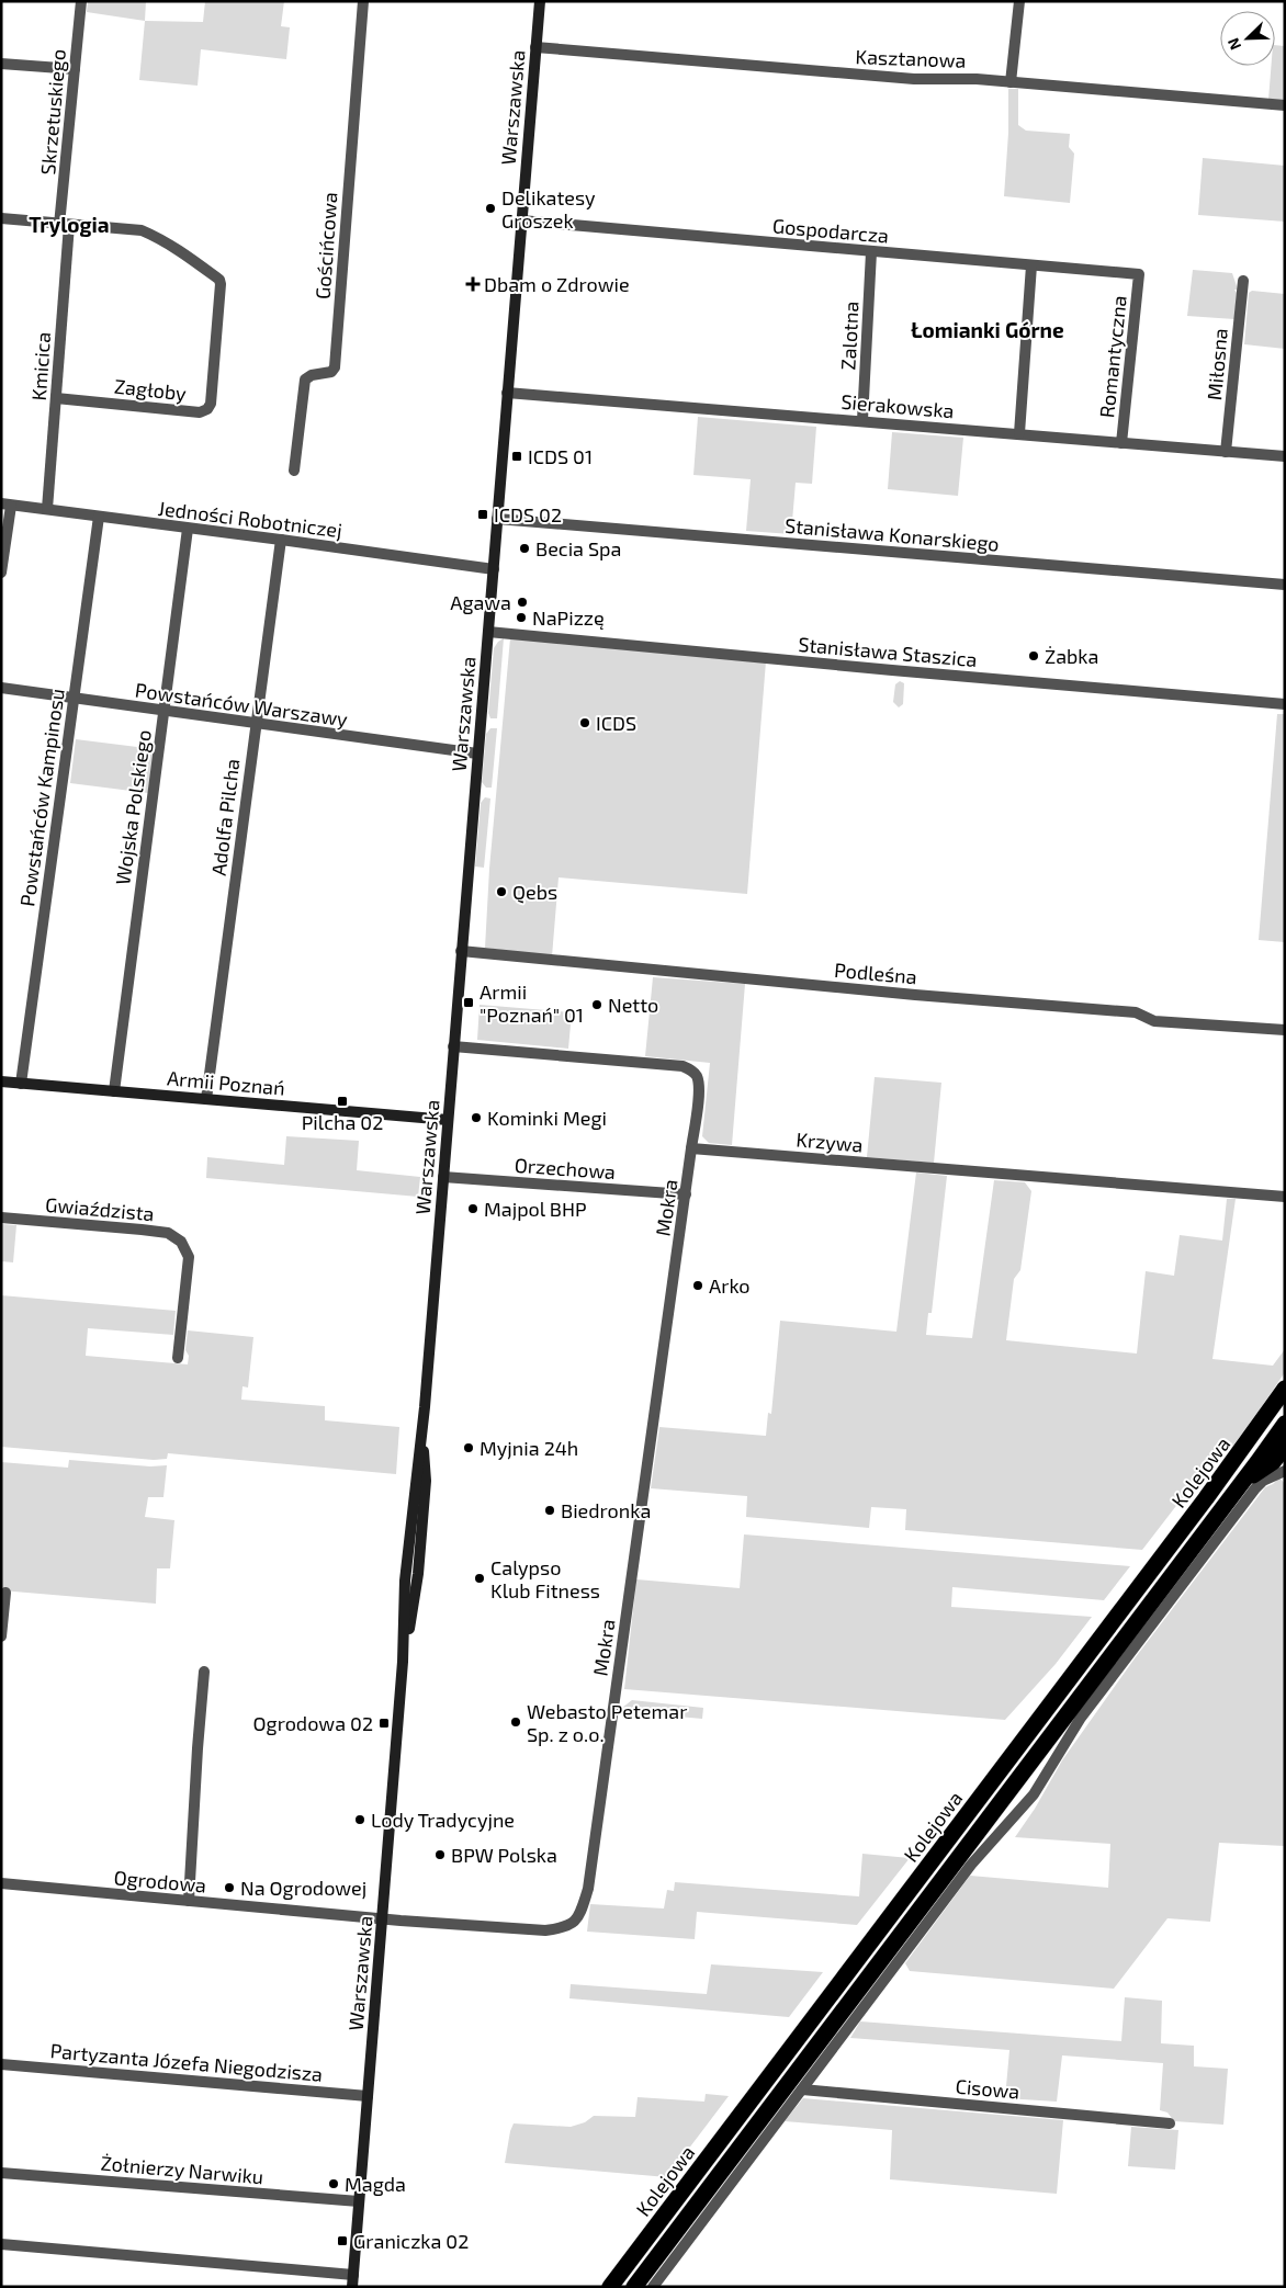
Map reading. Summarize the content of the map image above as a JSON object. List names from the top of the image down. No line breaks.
{"streets":{"highway":["Kolejowa"],"street":["Kasztanowa","Warszawska","Skrzetuskiego","Gospodarcza","Gościńcowa","Zalotna","Romantyczna","Miłosna","Kmicica","Zagłoby","Sierakowska","Jedności Robotniczej","Stanisława Konarskiego","Stanisława Staszica","Powstańców Warszawy","Powstańców Kampinosu","Wojska Polskiego","Adolfa Pilcha","Podleśna","Armii Poznań","Krzywa","Orzechowa","Mokra","Gwiaździsta","Ogrodowa","Partyzanta Józefa Niegodzisza","Cisowa","Żołnierzy Narwiku"]},"crossings":[["Kasztanowa","Warszawska"],["Warszawska","Gospodarcza"],["Warszawska","Sierakowska"],["Warszawska","Jedności Robotniczej"],["Warszawska","Stanisława Konarskiego"],["Warszawska","Stanisława Staszica"],["Warszawska","Powstańców Warszawy"],["Warszawska","Podleśna"],["Warszawska","Armii Poznań"],["Warszawska","Orzechowa"],["Warszawska","Mokra"],["Warszawska","Ogrodowa"],["Warszawska","Partyzanta Józefa Niegodzisza"],["Warszawska","Żołnierzy Narwiku"],["Skrzetuskiego","Kmicica"],["Skrzetuskiego","Zagłoby"],["Gospodarcza","Zalotna"],["Gospodarcza","Romantyczna"],["Zalotna","Sierakowska"],["Romantyczna","Sierakowska"],["Miłosna","Sierakowska"],["Kmicica","Zagłoby"],["Kmicica","Jedności Robotniczej"],["Jedności Robotniczej","Powstańców Kampinosu"],["Jedności Robotniczej","Wojska Polskiego"],["Jedności Robotniczej","Adolfa Pilcha"],["Powstańców Warszawy","Powstańców Kampinosu"],["Powstańców Warszawy","Wojska Polskiego"],["Powstańców Warszawy","Adolfa Pilcha"],["Powstańców Kampinosu","Armii Poznań"],["Wojska Polskiego","Armii Poznań"],["Adolfa Pilcha","Armii Poznań"],["Krzywa","Mokra"],["Orzechowa","Mokra"],["Mokra","Ogrodowa"]],"districts":["Trylogia","Łomianki Górne"],"places":{"other":["Delikatesy Groszek","Becia Spa","Agawa","NaPizzę","Żabka","ICDS","Qebs","Netto","Kominki Megi","Majpol BHP","Arko","Myjnia 24h","Biedronka","Calypso Klub Fitness","Webasto Petemar Sp. z o.o.","Lody Tradycyjne","BPW Polska","Na Ogrodowej","Magda"],"health":["Dbam o Zdrowie"],"transit":["ICDS 01","ICDS 02","Armii \"Poznań\" 01","Pilcha 02","Ogrodowa 02","Graniczka 02"]},"north":"bottom left"}
